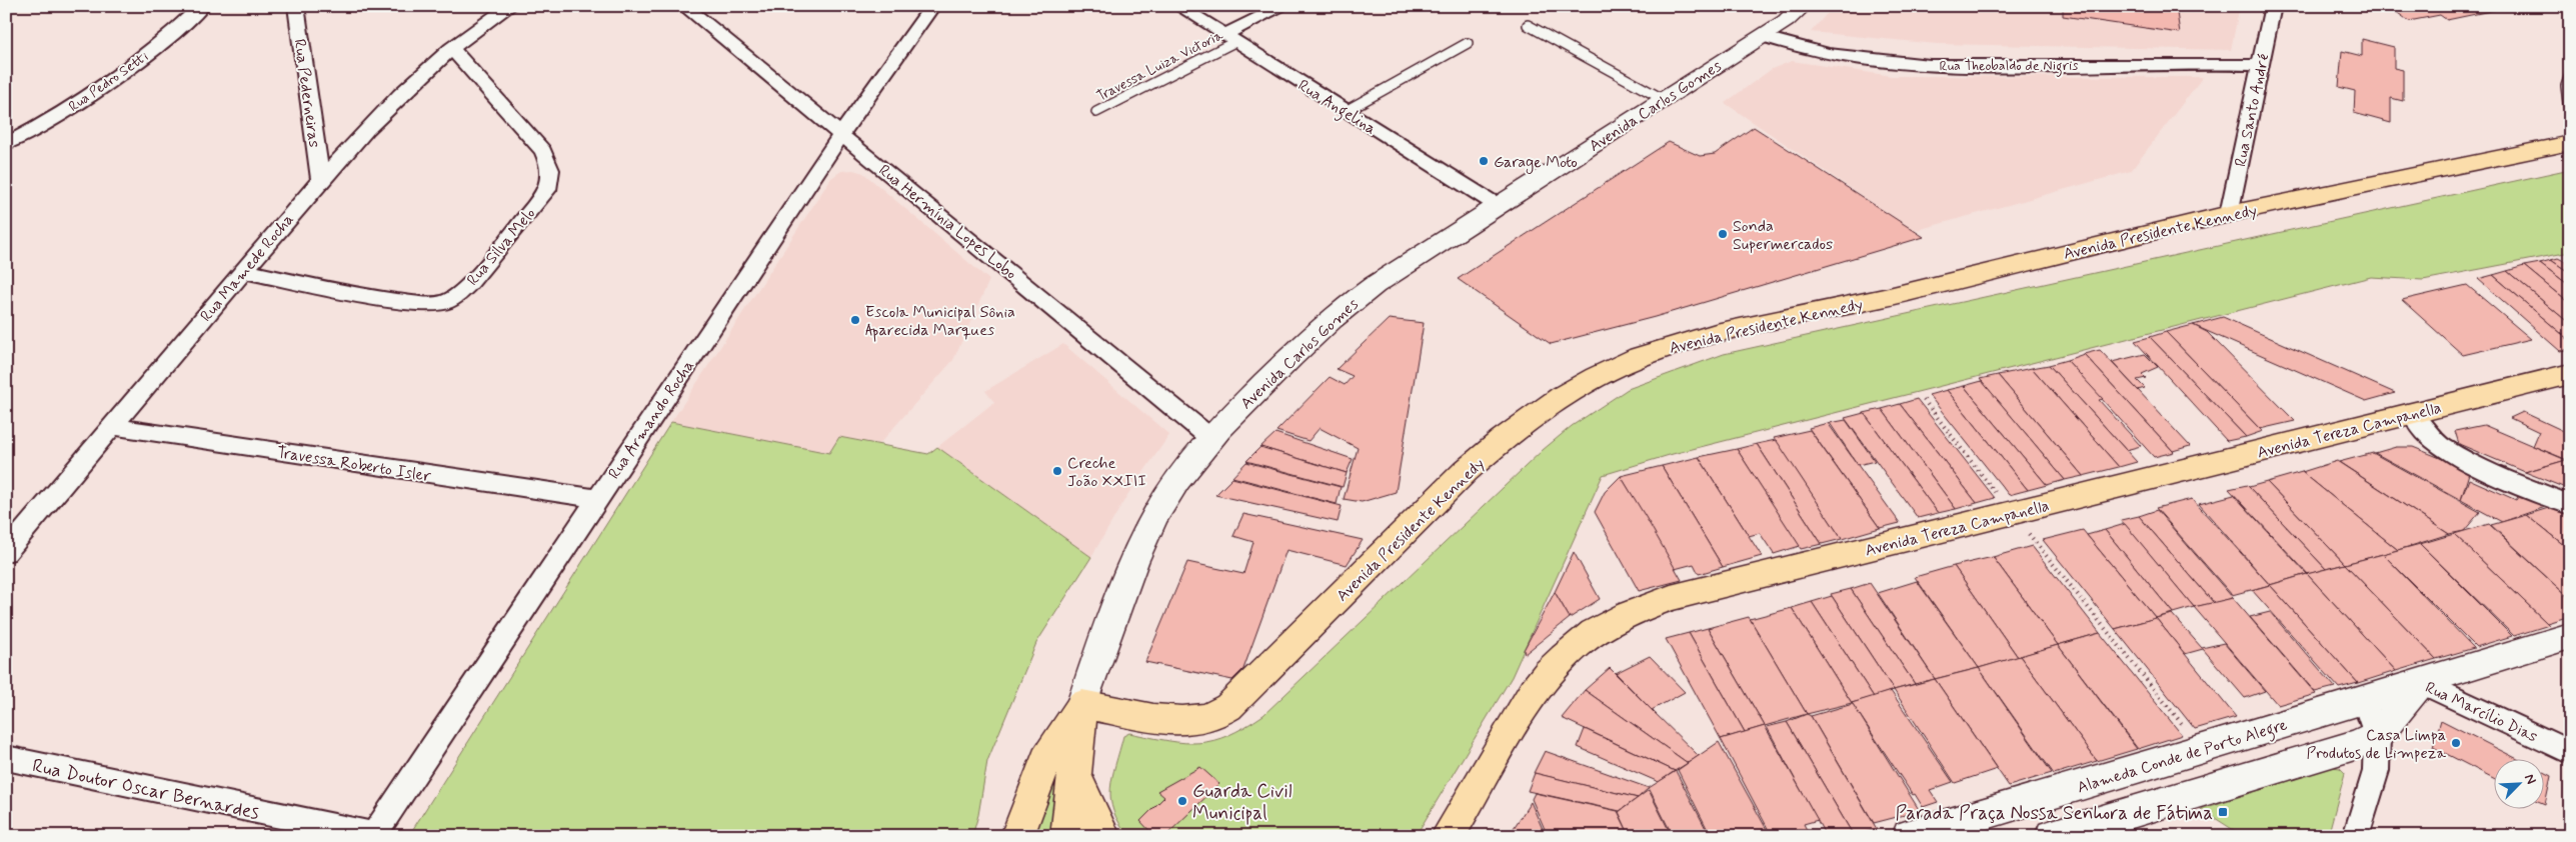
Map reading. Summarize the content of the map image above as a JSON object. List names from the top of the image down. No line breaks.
{"streets":{"main road":["Avenida Carlos Gomes","Avenida Presidente Kennedy","Avenida Tereza Campanella","Alameda Conde de Porto Alegre"],"street":["Rua Theobaldo de Nigris","Rua Pedro Setti","Rua Pederneiras","Rua Angelina","Rua Santo André","Rua Hermínia Lopes Lobo","Rua Silva Melo","Rua Mamede Rocha","Rua Armando Rocha","Travessa Roberto Isler","Rua Marcílio Dias","Rua Doutor Oscar Bernardes"],"lane":["Travessa Luiza Victoria"]},"crossings":[["Travessa Luiza Victoria","Rua Angelina"],["Rua Theobaldo de Nigris","Avenida Carlos Gomes"],["Rua Theobaldo de Nigris","Rua Santo André"],["Rua Pederneiras","Rua Mamede Rocha"],["Avenida Carlos Gomes","Rua Angelina"],["Avenida Carlos Gomes","Rua Hermínia Lopes Lobo"],["Avenida Carlos Gomes","Avenida Presidente Kennedy"],["Rua Santo André","Avenida Presidente Kennedy"],["Rua Hermínia Lopes Lobo","Rua Armando Rocha"],["Rua Silva Melo","Rua Mamede Rocha"],["Rua Mamede Rocha","Travessa Roberto Isler"],["Rua Armando Rocha","Travessa Roberto Isler"],["Rua Armando Rocha","Rua Doutor Oscar Bernardes"],["Rua Marcílio Dias","Alameda Conde de Porto Alegre"]],"places":{"other":["Garage Moto","Sonda Supermercados","Escola Municipal Sônia Aparecida Marques","Creche João XXIII","Casa Limpa Produtos de Limpeza","Guarda Civil Municipal"],"transit":["Parada Praça Nossa Senhora de Fátima"]},"north":"top right"}
